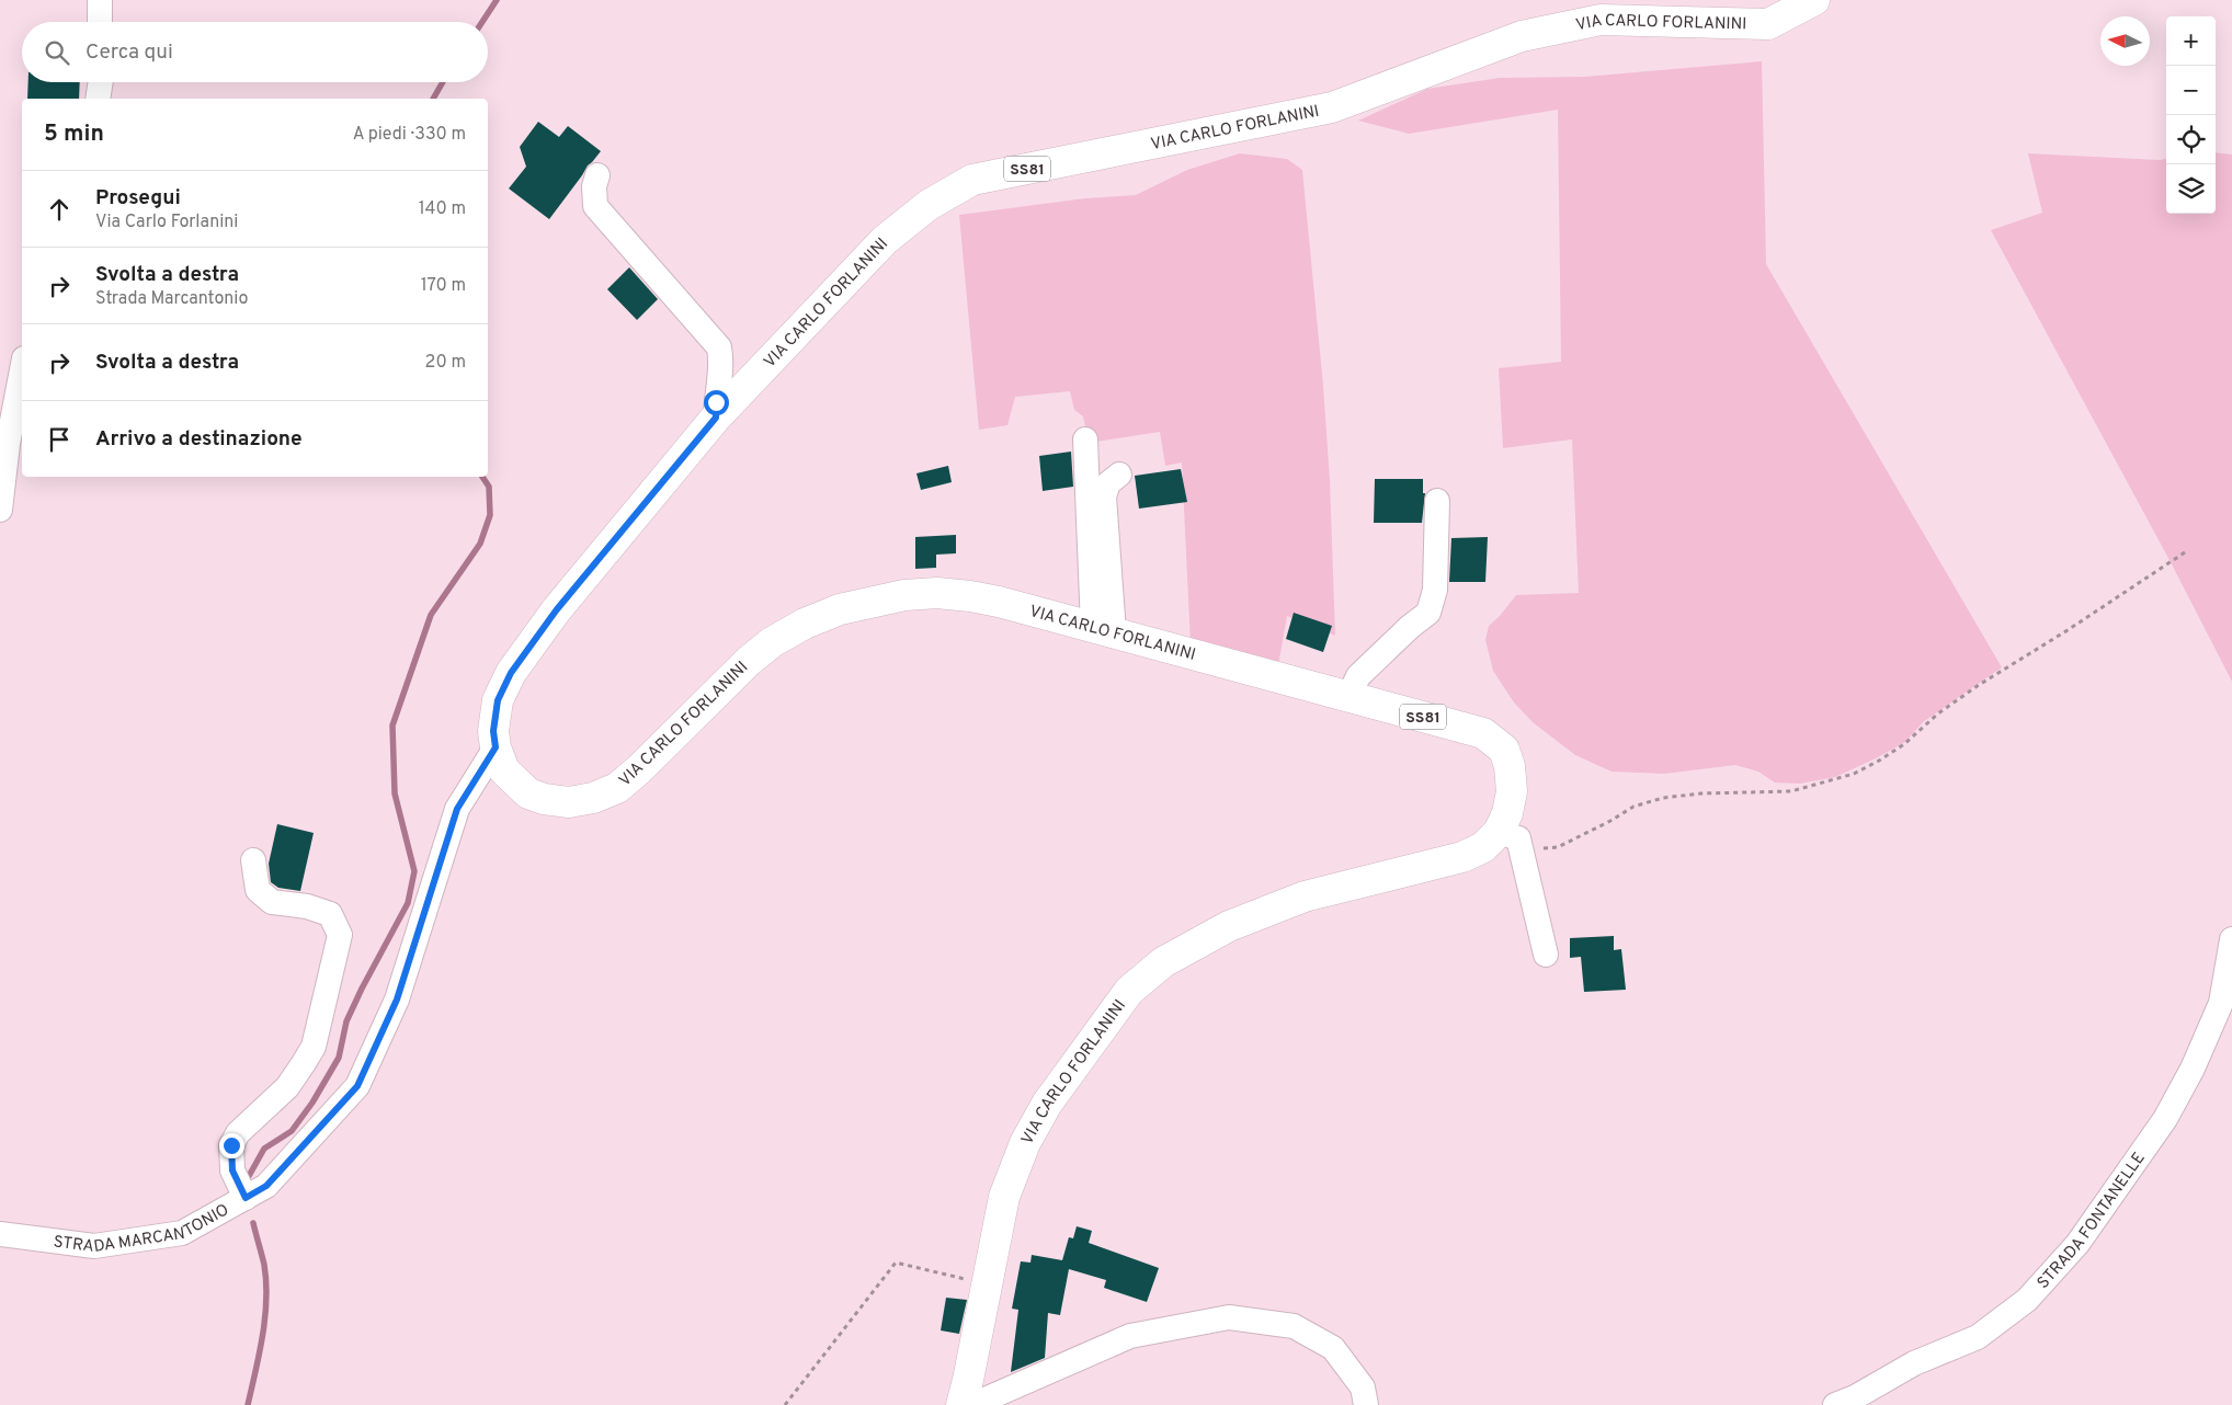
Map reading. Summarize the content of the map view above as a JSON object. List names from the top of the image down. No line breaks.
{"streets":{"main road":["VIA CARLO FORLANINI","SS81"],"street":["STRADA FONTANELLE","STRADA MARCANTONIO"]},"crossings":[["VIA CARLO FORLANINI","STRADA MARCANTONIO"]],"north":"left","page":{"map_buttons":["+","−"],"search":"Cerca qui","heading":["5 min","A piedi · 330 m"],"list":[["Prosegui","Via Carlo Forlanini","140 m"],["Svolta a destra","Strada Marcantonio","170 m"],["Svolta a destra","20 m"],"Arrivo a destinazione"]}}
